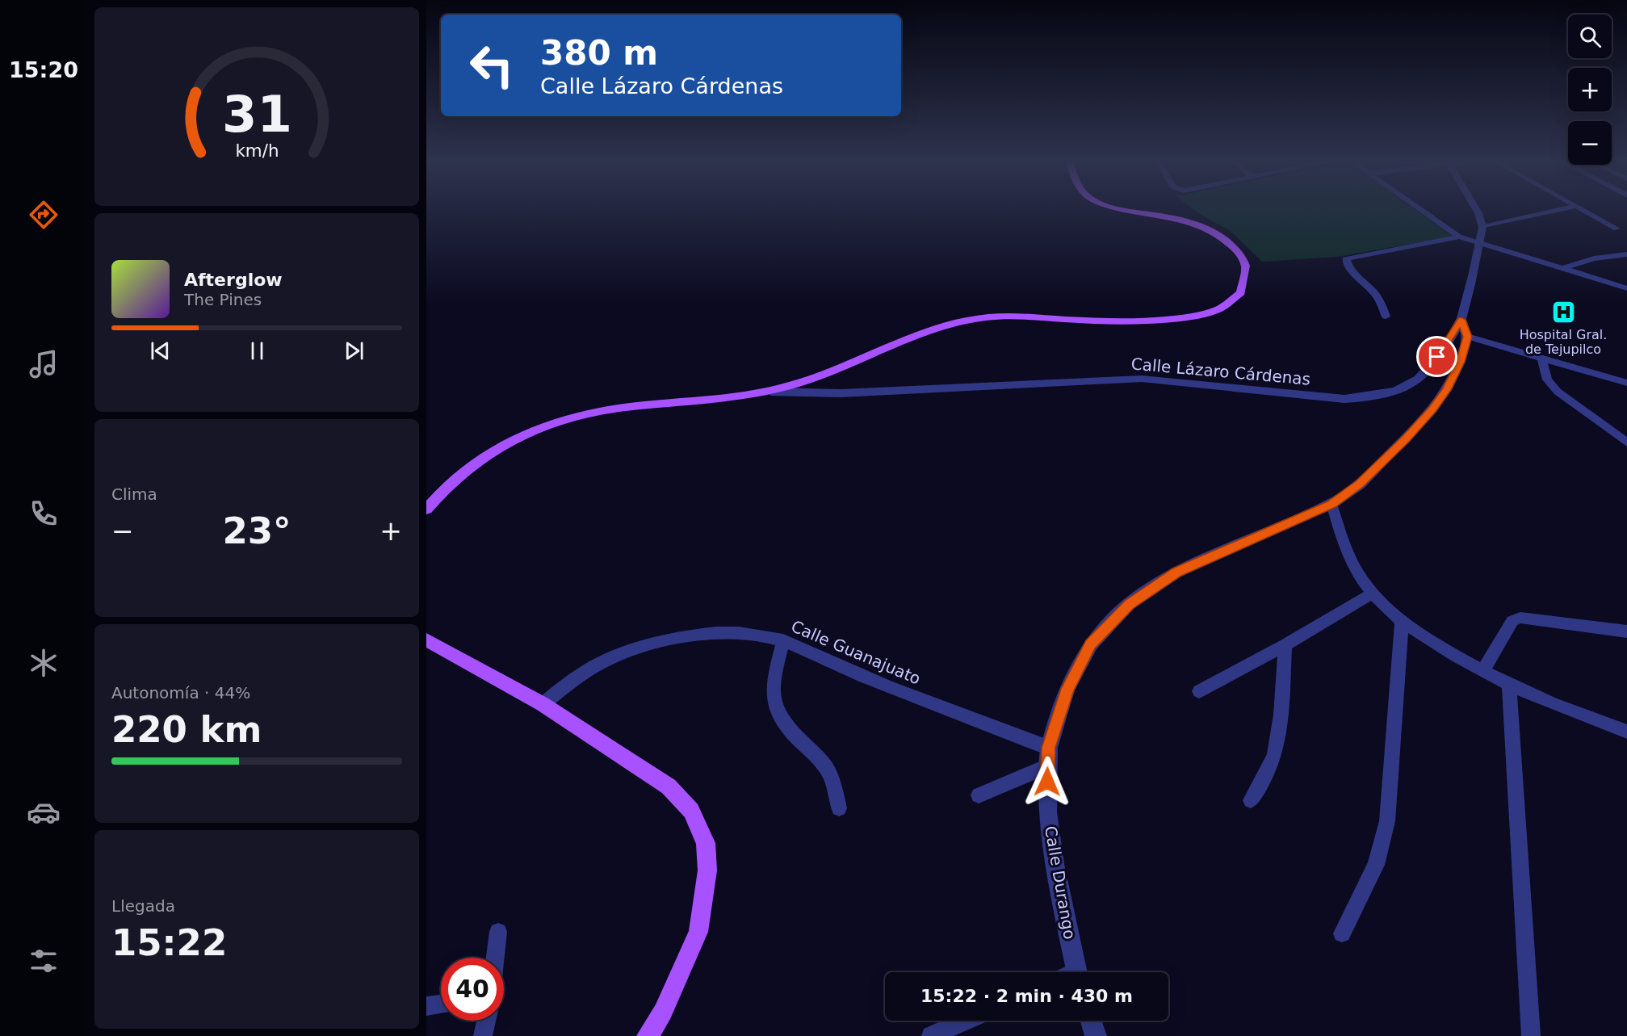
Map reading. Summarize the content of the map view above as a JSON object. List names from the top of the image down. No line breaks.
{"streets":{"street":["Calle Lázaro Cárdenas","Calle Guanajuato","Calle Durango"]},"crossings":[["Calle Guanajuato","Calle Durango"]],"places":{"hospital":["Hospital Gral. de Tejupilco"]},"page":{"tabs":"15:20","map_buttons":["+","−"],"turn":["380 m","Calle Lázaro Cárdenas"],"song":["Afterglow","The Pines"],"tile":["Clima",["Autonomía · 44%","220 km"],["Llegada","15:22"]],"heat":["−","23°","+"],"limit":"40","trip":"15:22 · 2 min · 430 m","gauge":["31","km/h"]}}
